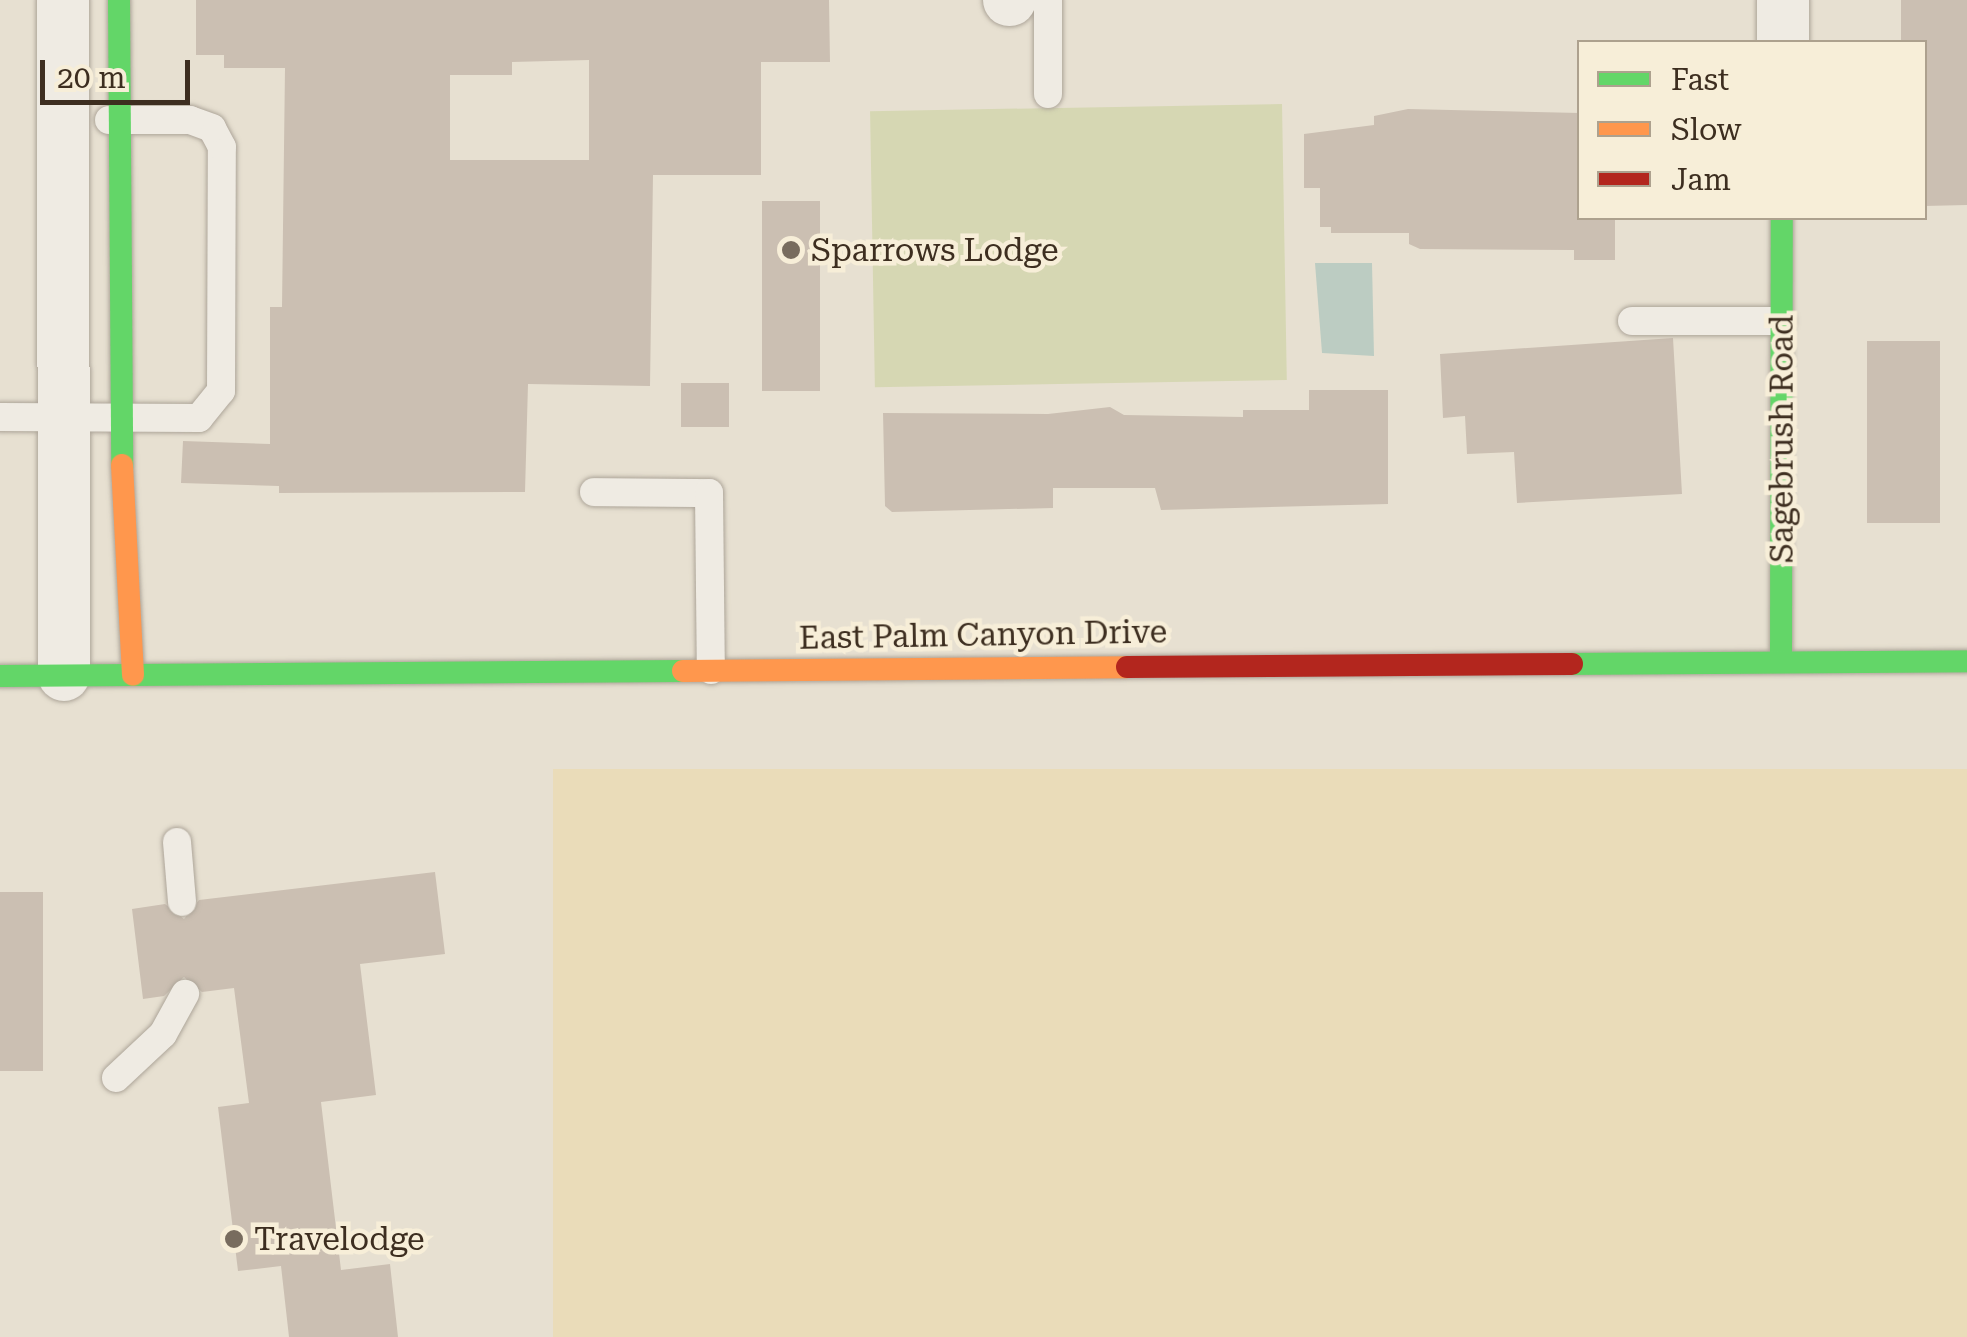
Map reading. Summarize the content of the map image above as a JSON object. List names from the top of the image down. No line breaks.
{"streets":{"main road":["Sagebrush Road","East Palm Canyon Drive"]},"crossings":[["Sagebrush Road","East Palm Canyon Drive"]],"places":["Sparrows Lodge","Travelodge"],"legend":["Fast","Slow","Jam"],"scale_bar":"20 m"}
